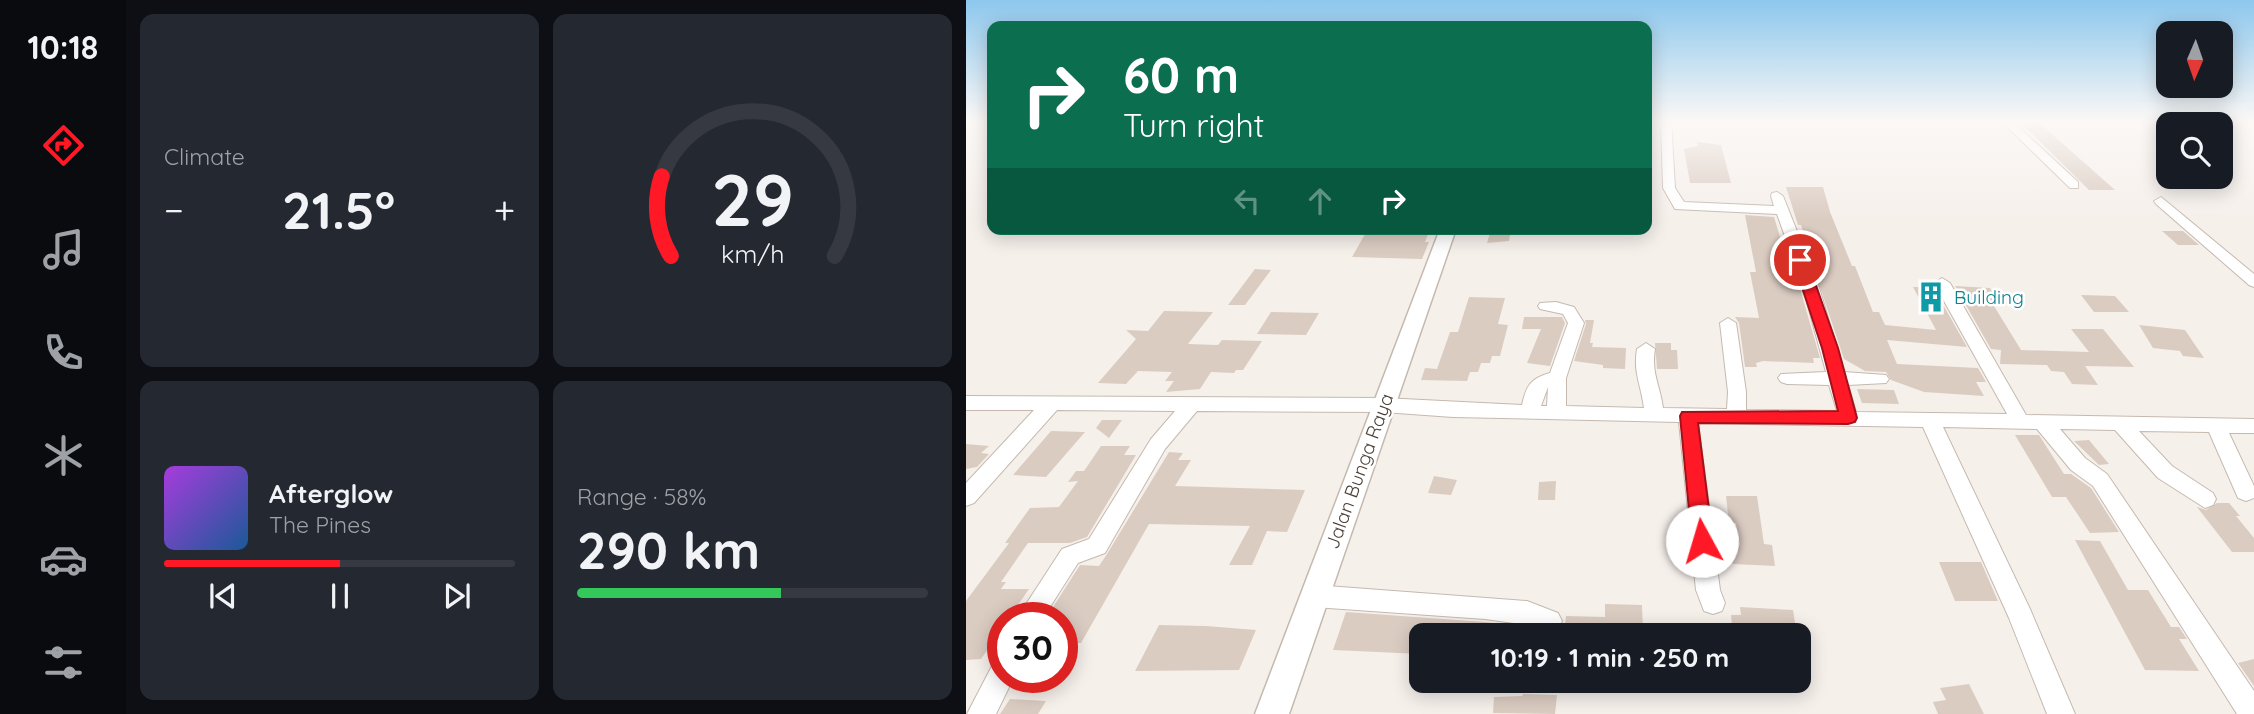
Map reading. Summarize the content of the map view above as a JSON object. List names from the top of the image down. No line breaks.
{"streets":{"street":["Jalan Bunga Raya"]},"places":{"building":["Building"]},"north":"bottom","page":{"tabs":"10:18","tile":["Climate",["Range · 58%","290 km"]],"turn":["60 m","Turn right"],"heat":["−","21.5°","+"],"song":["Afterglow","The Pines"],"limit":"30","trip":"10:19 · 1 min · 250 m","gauge":["29","km/h"]}}
